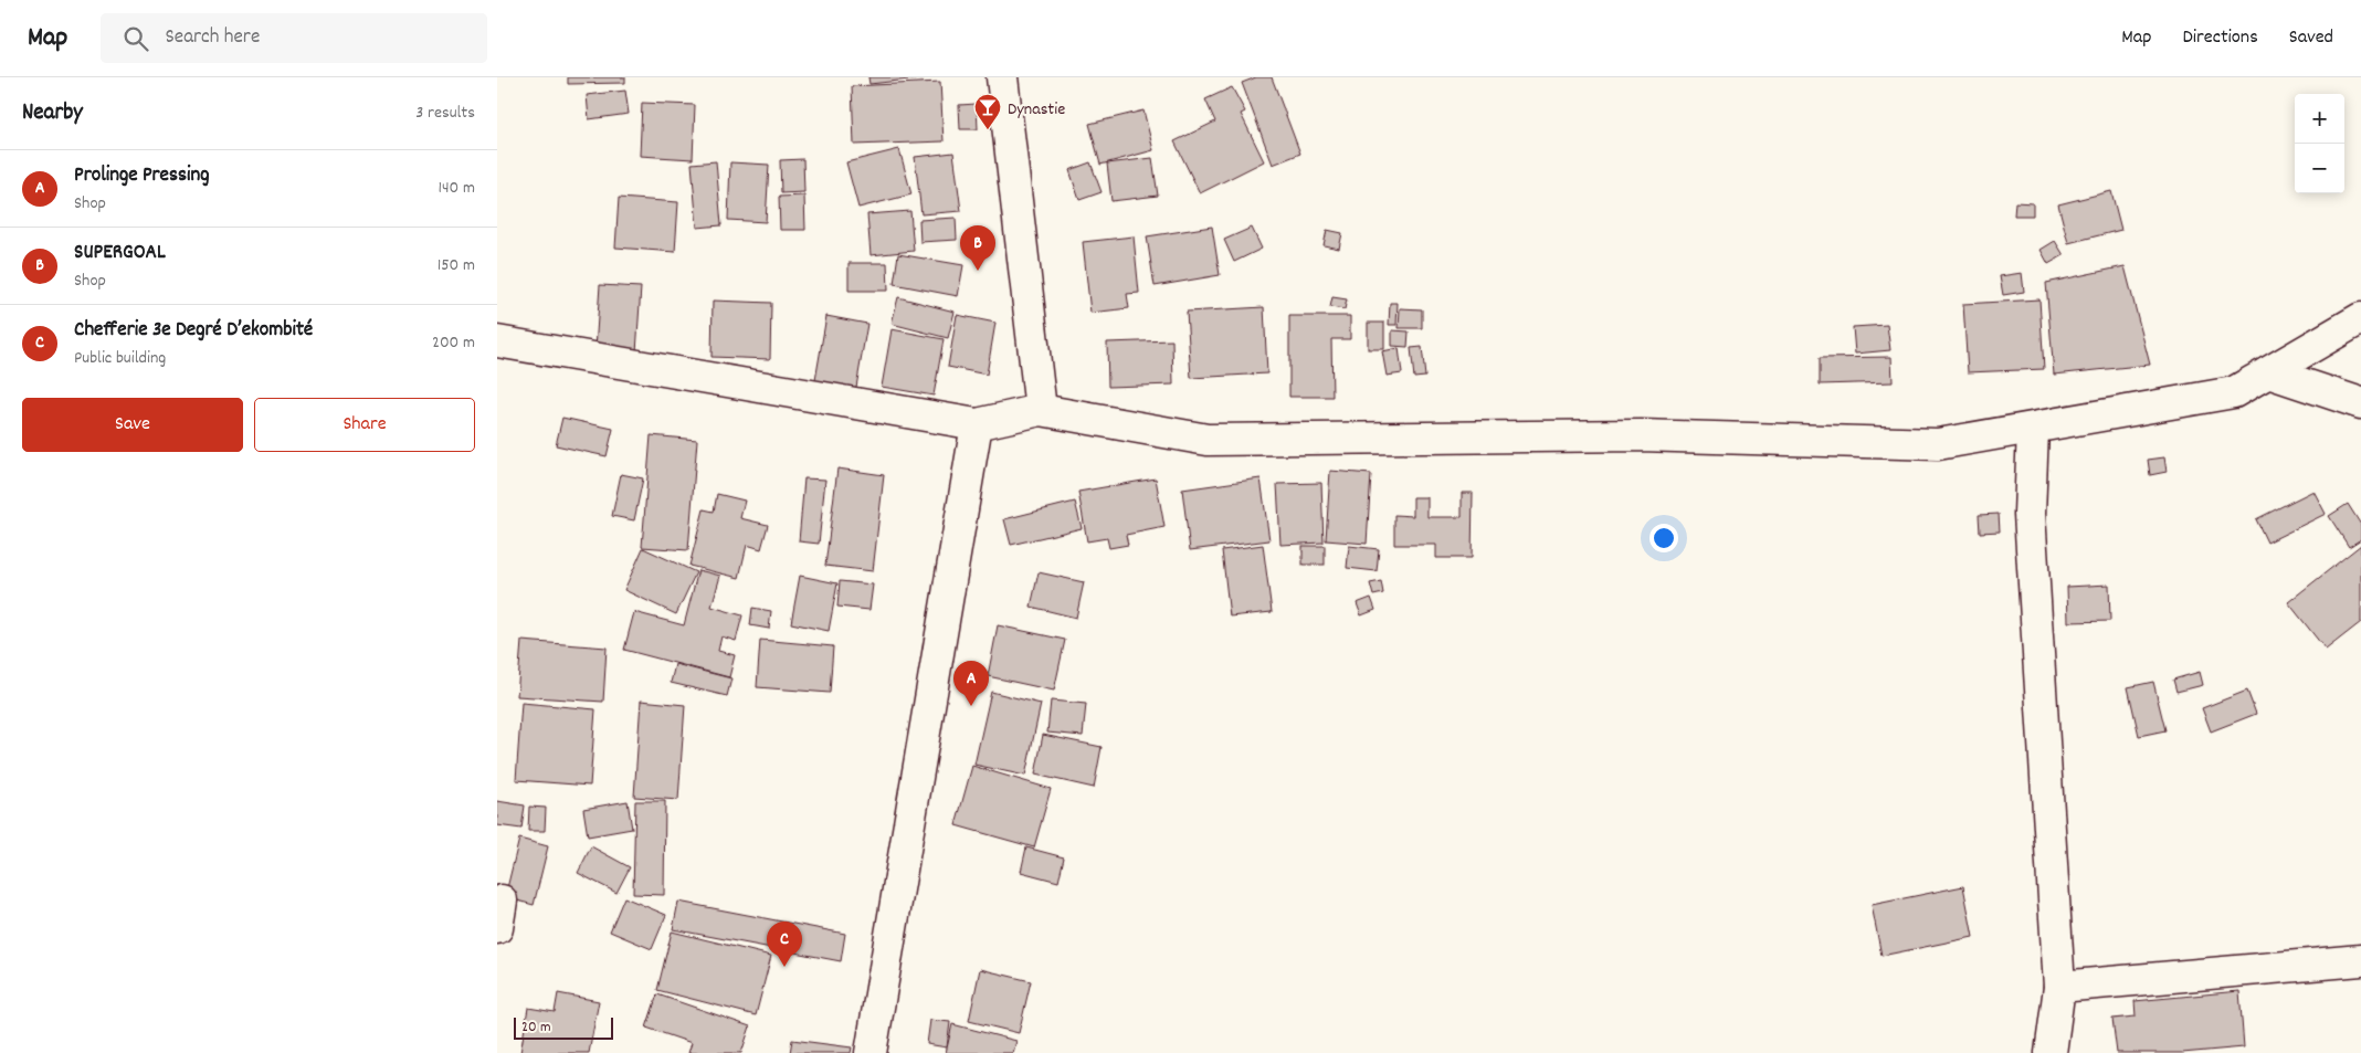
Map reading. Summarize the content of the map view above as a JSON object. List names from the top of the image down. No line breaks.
{"places":{"bar":["Dynastie"]},"scale_bar":"20 m","page":{"header":"Map","search":"Search here","nav":["Map","Directions","Saved"],"heading":["Nearby","3 results"],"map_buttons":["+","−"],"list":[{"mark":"A","name":"Prolinge Pressing","note":"Shop","value":"140 m"},{"mark":"B","name":"SUPERGOAL","note":"Shop","value":"150 m"},{"mark":"C","name":"Chefferie 3e Degré D’ekombité","note":"Public building","value":"200 m"}],"pins":["B","A","C"],"buttons":["Save","Share"],"scale":"20 m"}}
